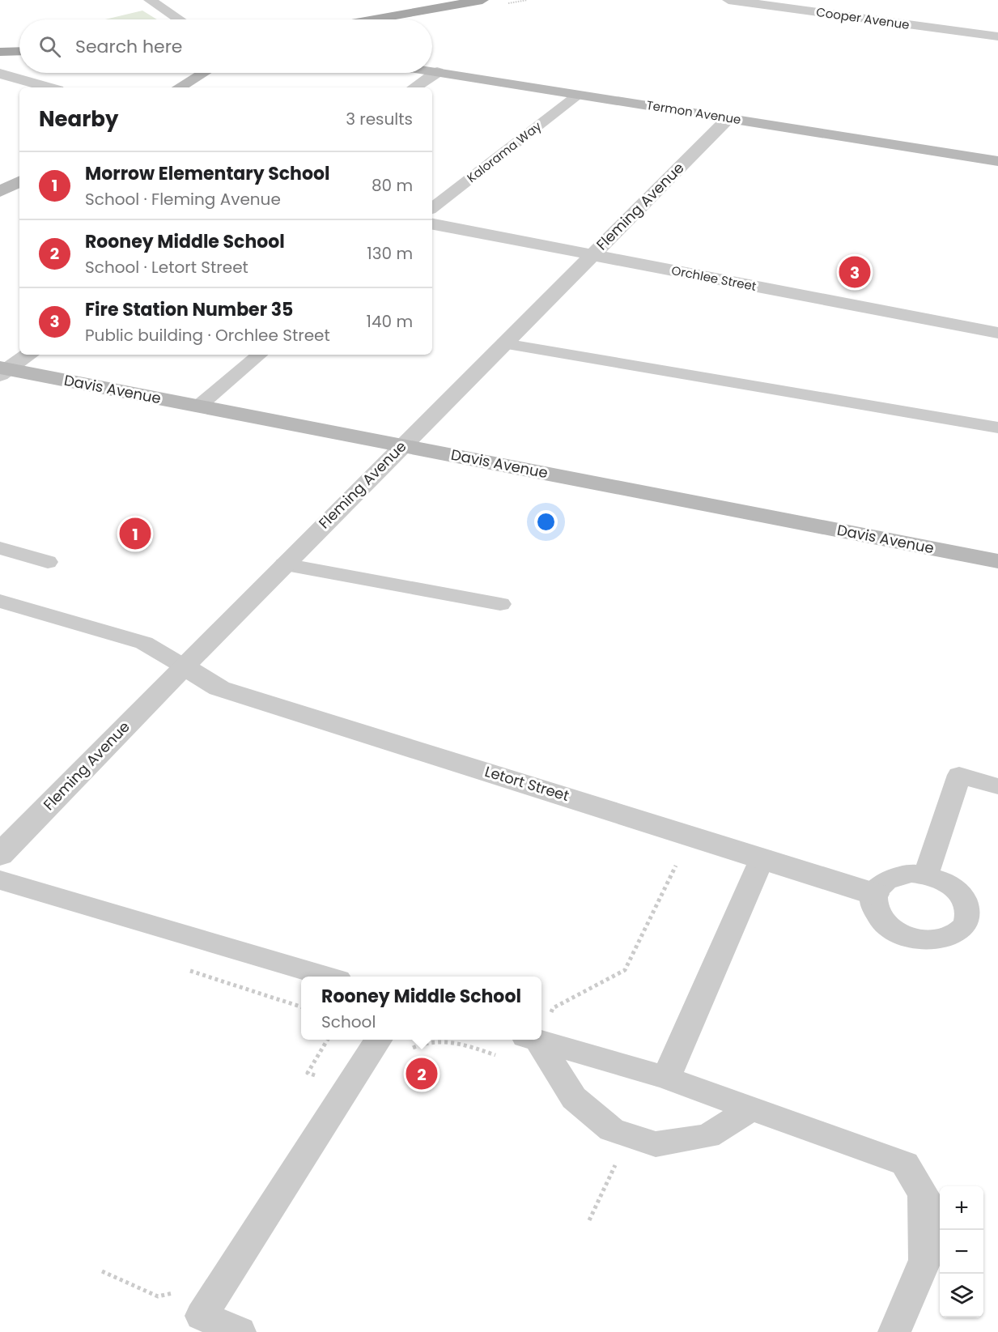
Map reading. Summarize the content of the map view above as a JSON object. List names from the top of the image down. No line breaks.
{"streets":{"street":["Cooper Avenue","Termon Avenue","Fleming Avenue","Orchlee Street","Davis Avenue","Letort Street"],"lane":["Kalorama Way"]},"crossings":[["Termon Avenue","Kalorama Way"],["Termon Avenue","Fleming Avenue"],["Fleming Avenue","Orchlee Street"],["Fleming Avenue","Davis Avenue"],["Fleming Avenue","Letort Street"]],"page":{"search":"Search here","heading":["Nearby","3 results"],"list":[{"mark":"1","name":"Morrow Elementary School","note":"School · Fleming Avenue","value":"80 m"},{"mark":"2","name":"Rooney Middle School","note":"School · Letort Street","value":"130 m"},{"mark":"3","name":"Fire Station Number 35","note":"Public building · Orchlee Street","value":"140 m"}],"pins":["3","1","2"],"popup":["Rooney Middle School","School"],"map_buttons":["+","−"]}}
